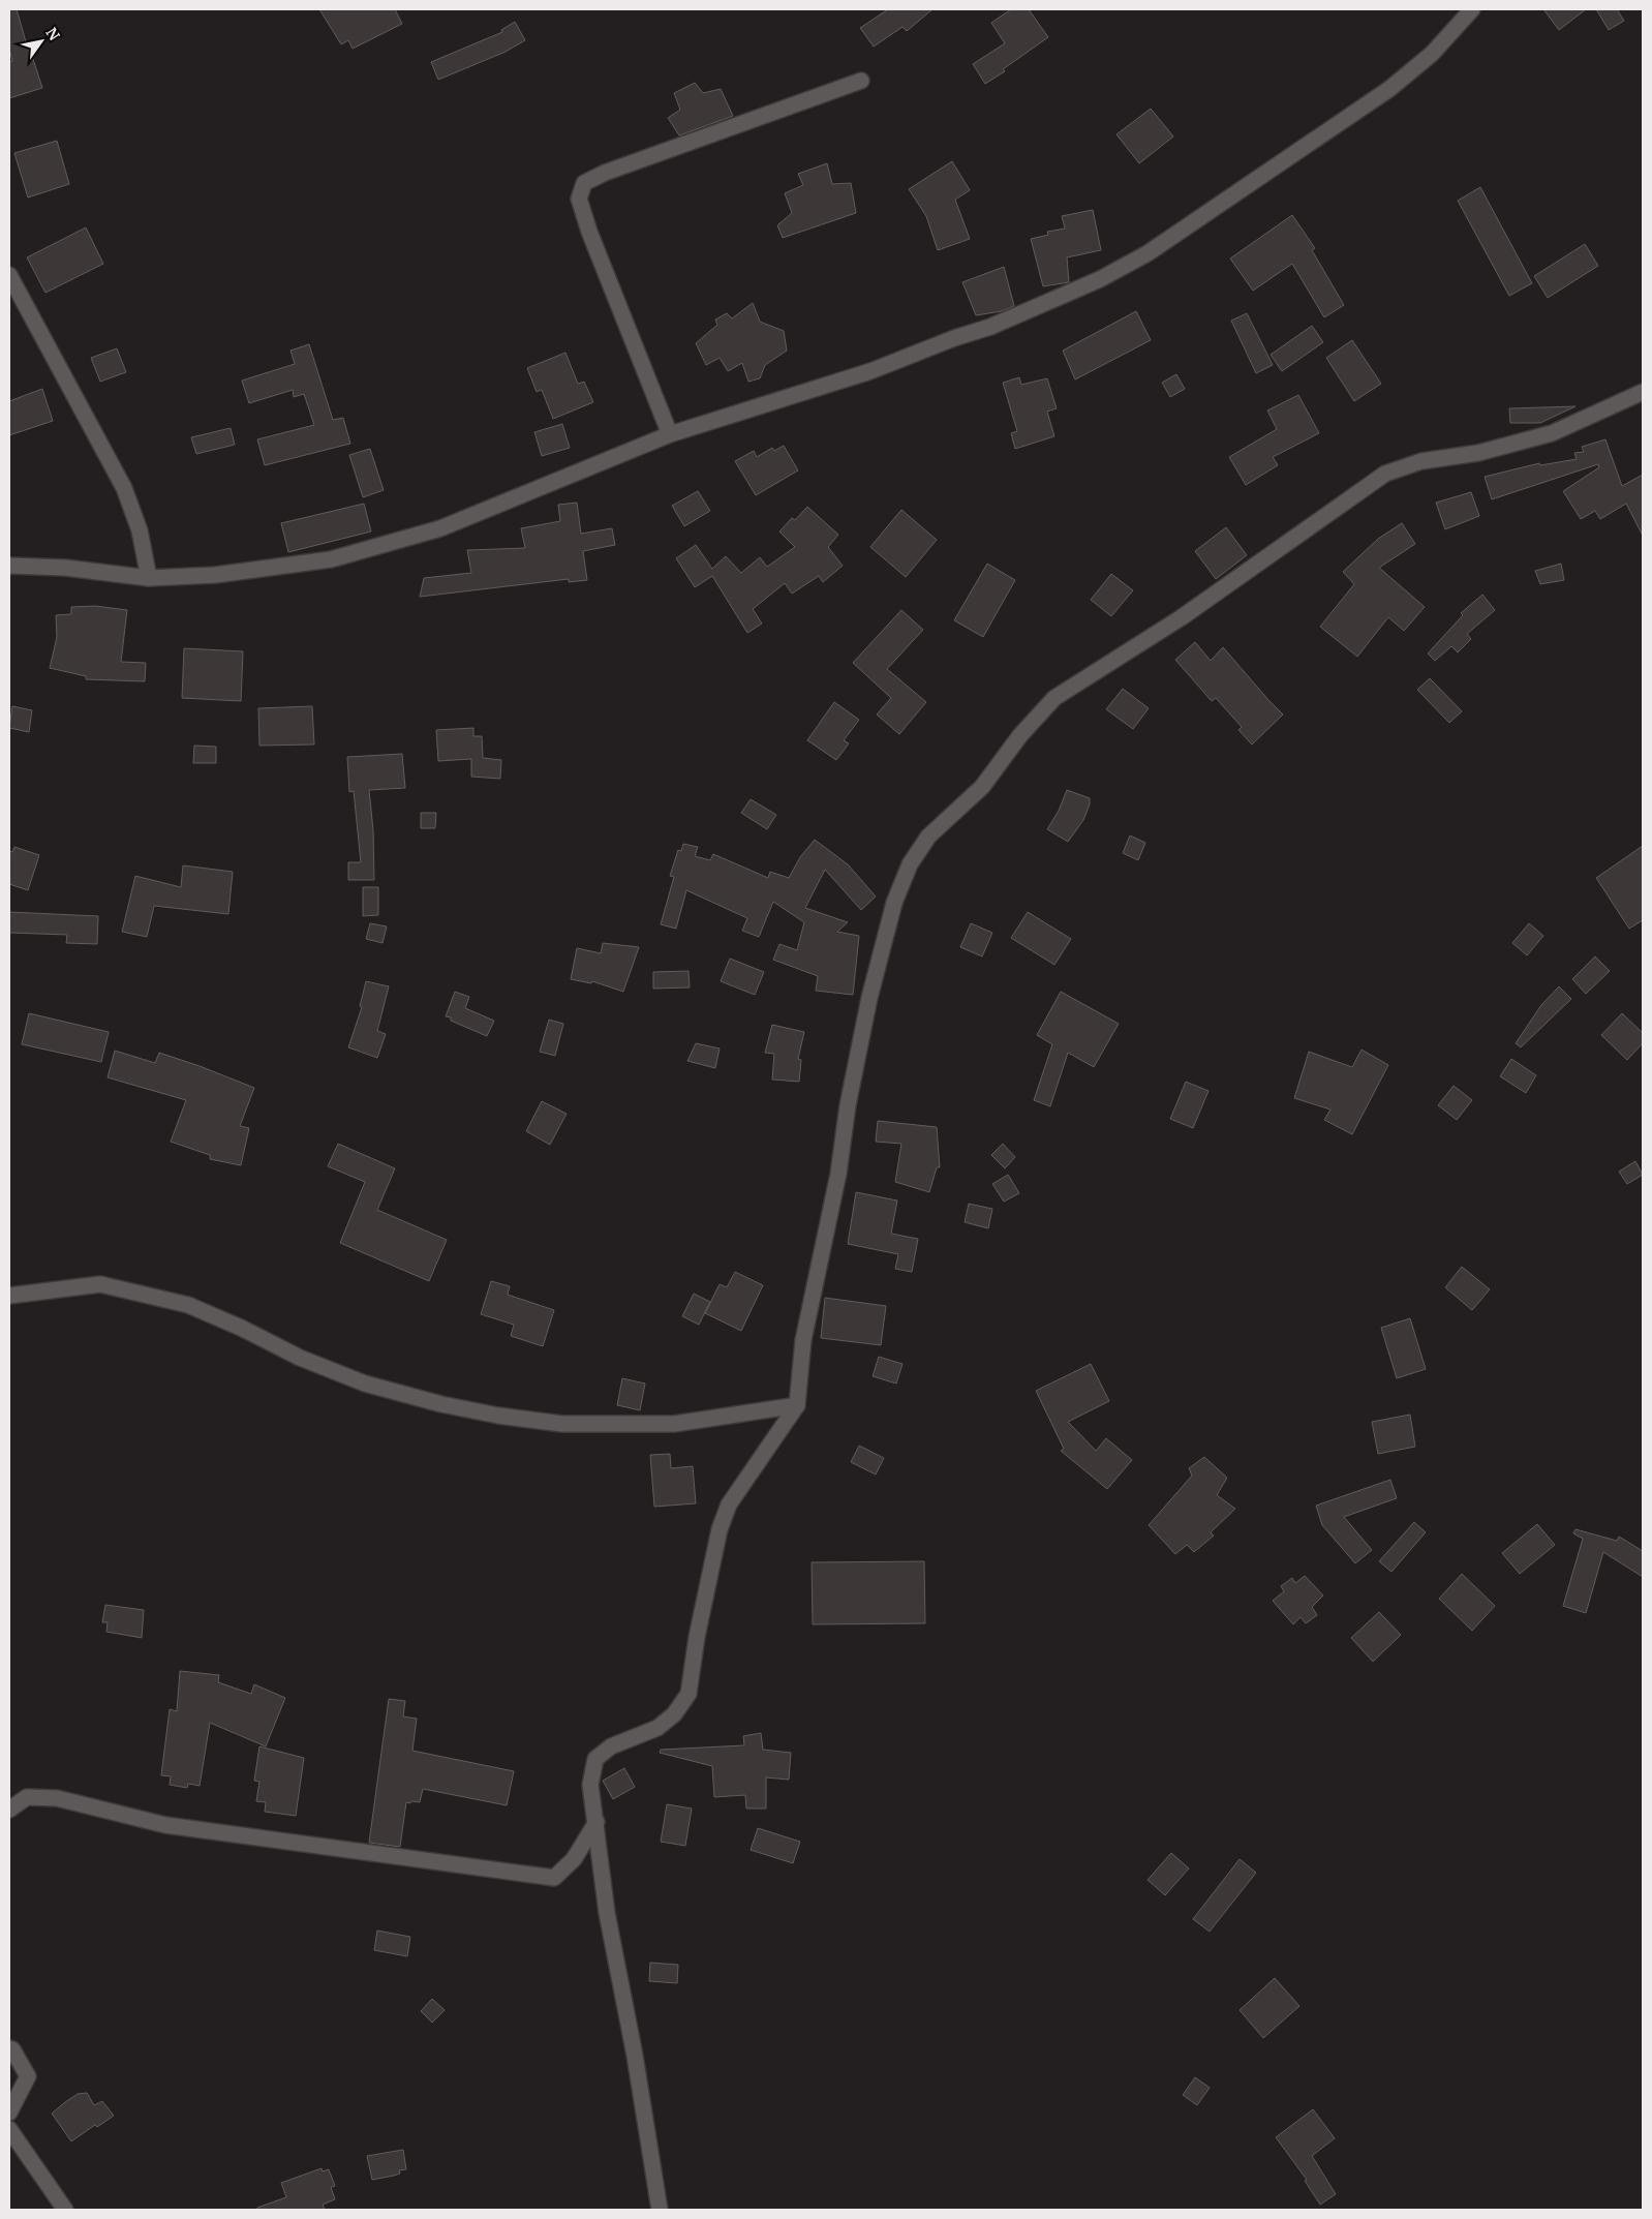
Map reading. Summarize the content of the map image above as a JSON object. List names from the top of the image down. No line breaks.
{"north":"top right"}
